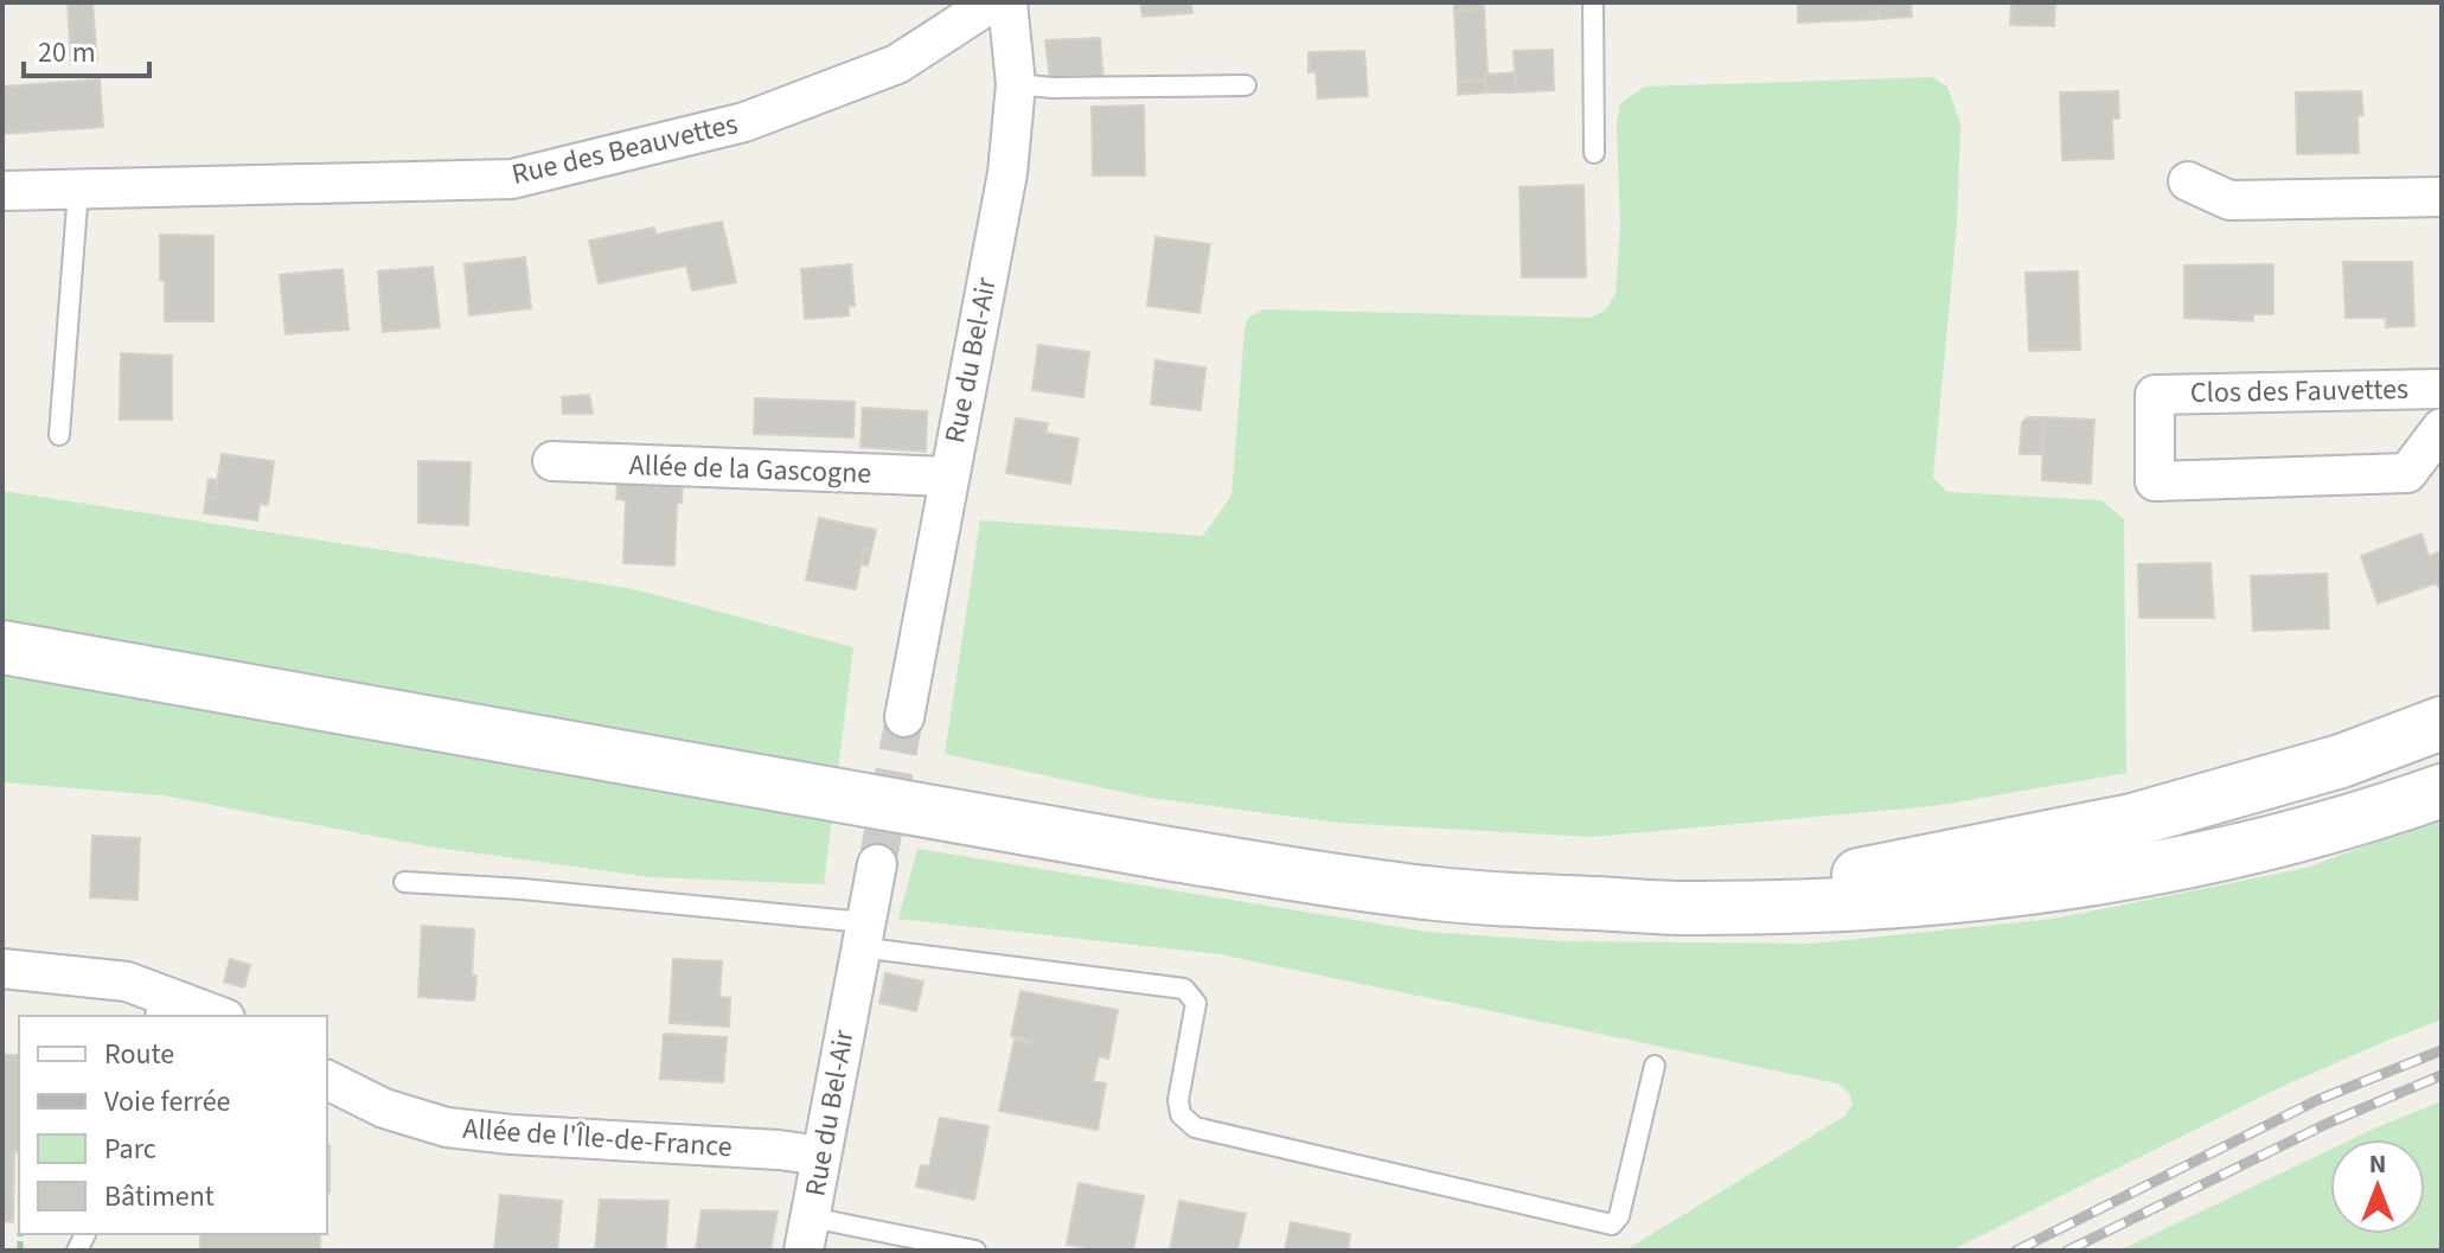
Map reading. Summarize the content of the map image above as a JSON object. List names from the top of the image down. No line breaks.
{"streets":{"street":["Rue des Beauvettes","Rue du Bel-Air","Clos des Fauvettes","Allée de la Gascogne","Allée de l'Île-de-France"]},"crossings":[["Rue du Bel-Air","Allée de la Gascogne"],["Rue du Bel-Air","Allée de l'Île-de-France"]],"legend":["Route","Voie ferrée","Parc","Bâtiment"],"scale_bar":"20 m","north":"top"}
